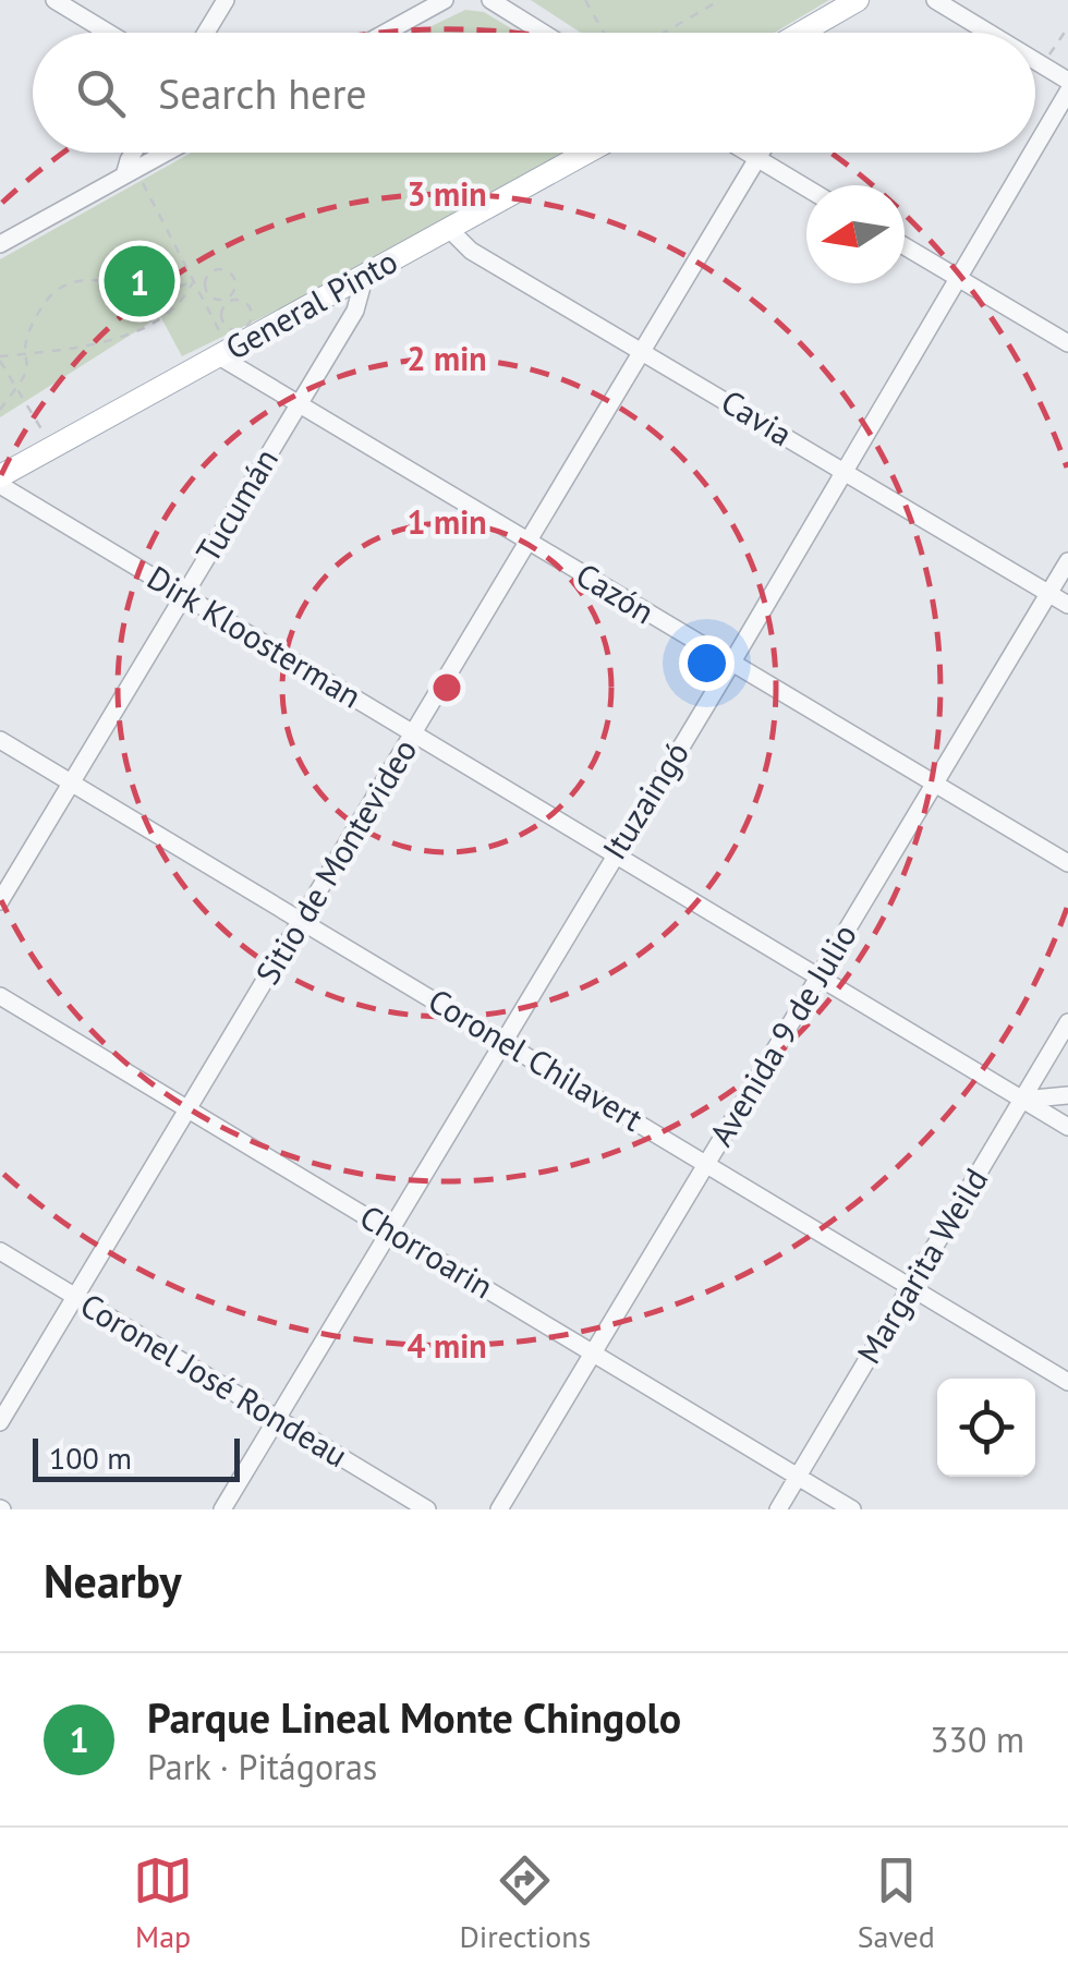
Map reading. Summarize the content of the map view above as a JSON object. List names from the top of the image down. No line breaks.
{"streets":{"main road":["General Pinto"],"street":["Cavia","Tucumán","Cazón","Dirk Kloosterman","Ituzaingó","Sitio de Montevideo","Avenida 9 de Julio","Coronel Chilavert","Chorroarin","Margarita Weild","Coronel José Rondeau"]},"crossings":[["General Pinto","Cavia"],["General Pinto","Tucumán"],["General Pinto","Cazón"],["General Pinto","Dirk Kloosterman"],["Cavia","Ituzaingó"],["Cavia","Sitio de Montevideo"],["Cavia","Avenida 9 de Julio"],["Tucumán","Cazón"],["Tucumán","Dirk Kloosterman"],["Tucumán","Coronel Chilavert"],["Cazón","Ituzaingó"],["Cazón","Sitio de Montevideo"],["Cazón","Avenida 9 de Julio"],["Dirk Kloosterman","Ituzaingó"],["Dirk Kloosterman","Sitio de Montevideo"],["Dirk Kloosterman","Avenida 9 de Julio"],["Dirk Kloosterman","Margarita Weild"],["Ituzaingó","Coronel Chilavert"],["Ituzaingó","Chorroarin"],["Ituzaingó","Coronel José Rondeau"],["Sitio de Montevideo","Coronel Chilavert"],["Sitio de Montevideo","Chorroarin"],["Sitio de Montevideo","Coronel José Rondeau"],["Avenida 9 de Julio","Coronel Chilavert"],["Avenida 9 de Julio","Chorroarin"],["Coronel Chilavert","Margarita Weild"],["Chorroarin","Margarita Weild"]],"scale_bar":"100 m","north":"left","page":{"search":"Search here","pins":"1","scale":"100 m","heading":"Nearby","list":[{"mark":"1","name":"Parque Lineal Monte Chingolo","note":"Park · Pitágoras","value":"330 m"}],"nav":["Map","Directions","Saved"]},"rings":["3 min","2 min","1 min","4 min"]}
